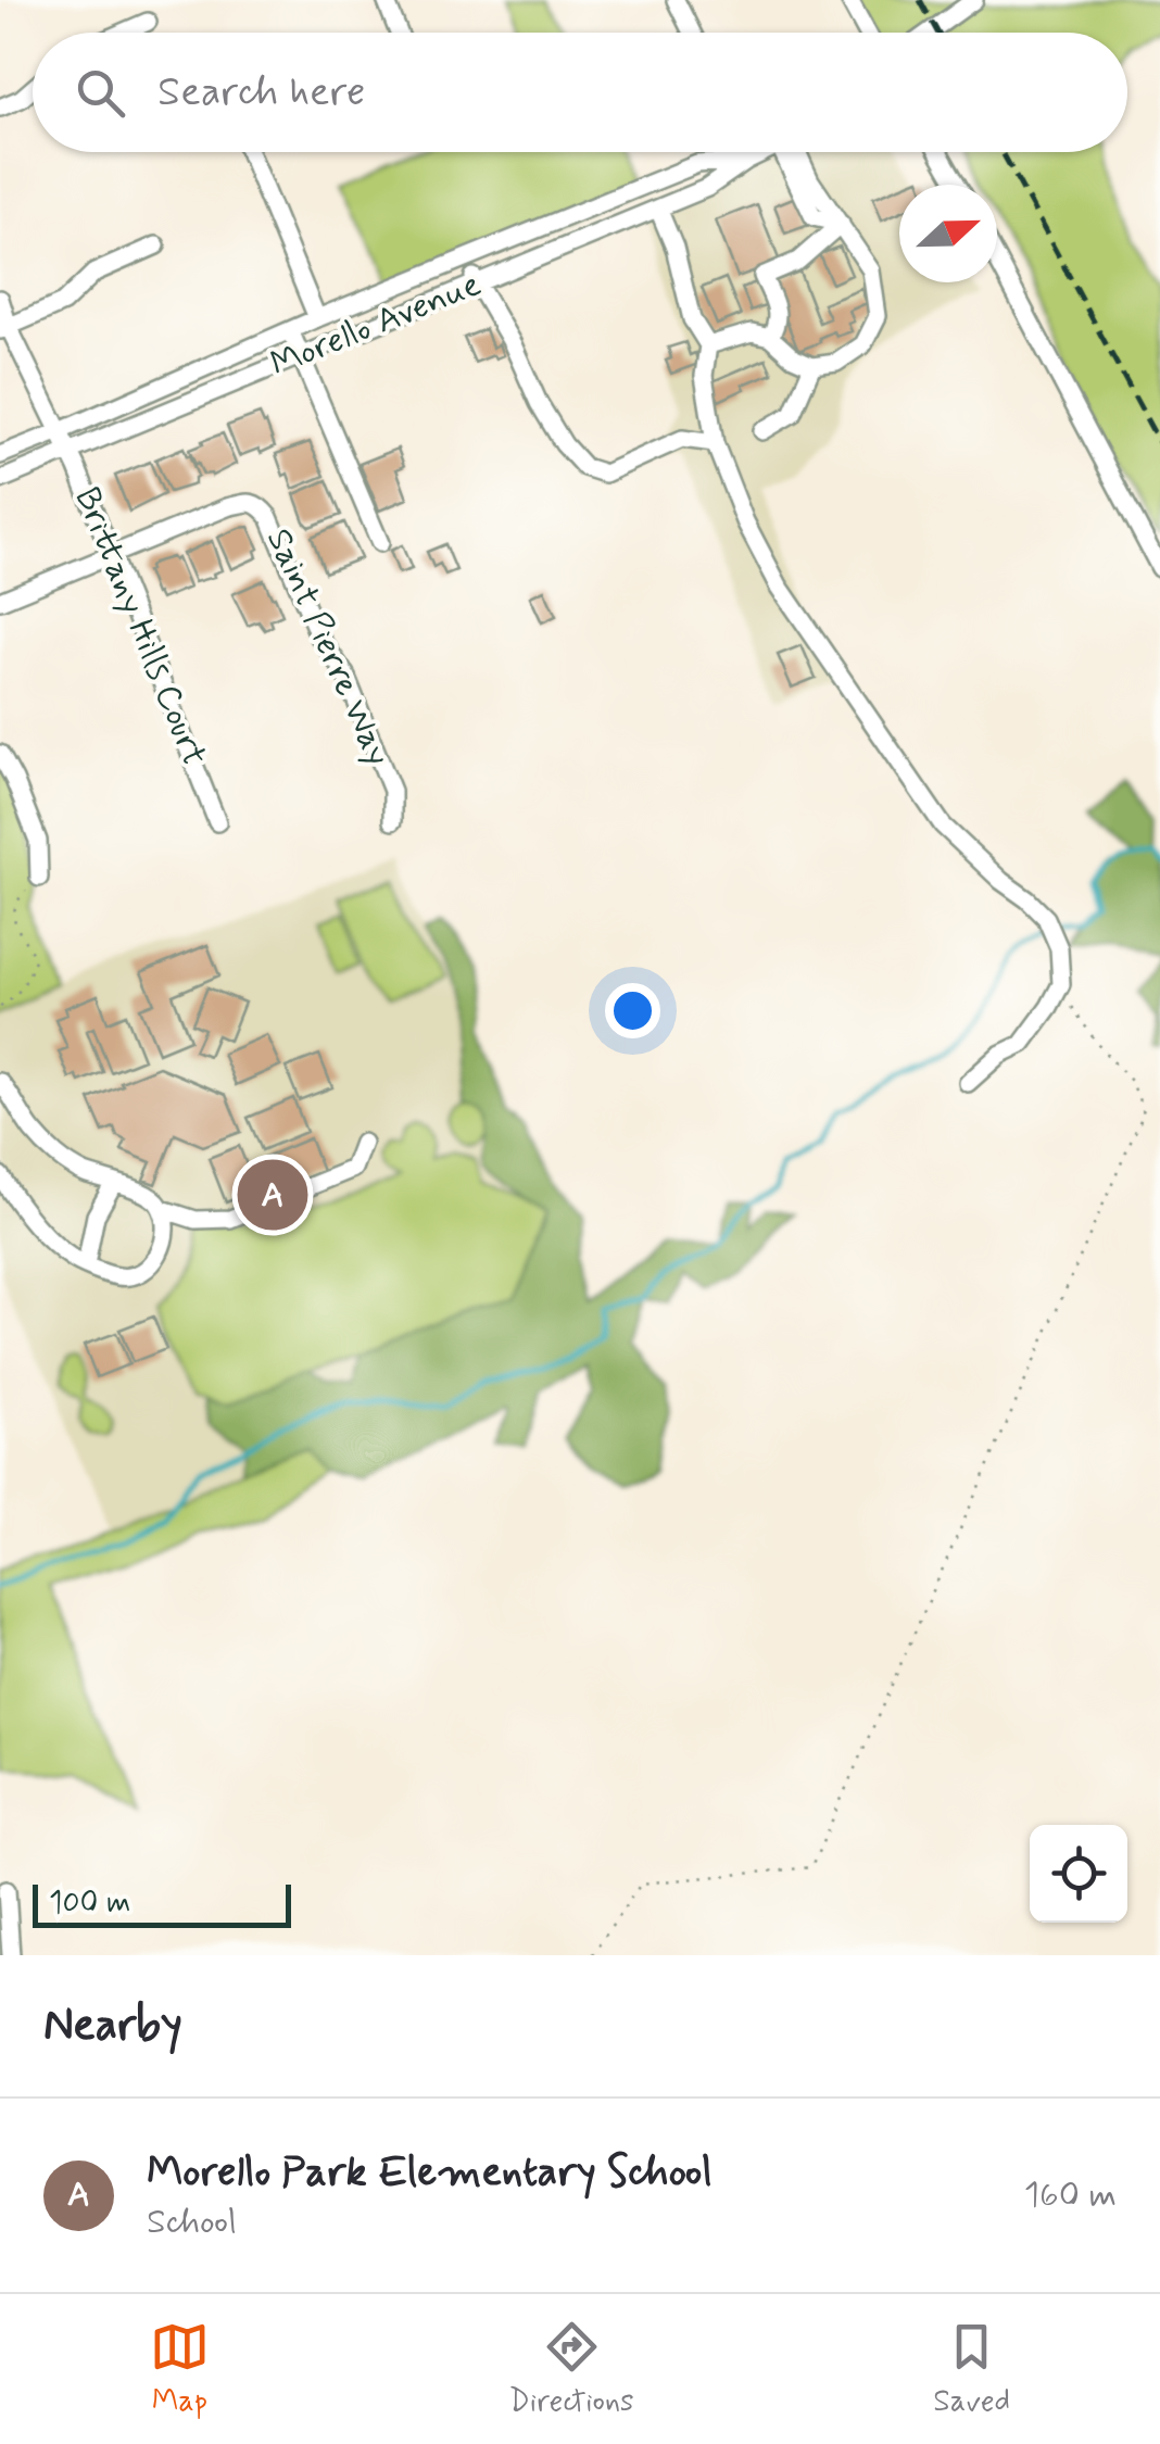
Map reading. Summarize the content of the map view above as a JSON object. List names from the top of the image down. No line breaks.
{"streets":{"street":["Morello Avenue","Brittany Hills Court","Saint Pierre Way"]},"crossings":[["Morello Avenue","Brittany Hills Court"],["Brittany Hills Court","Saint Pierre Way"]],"scale_bar":"100 m","north":"right","page":{"search":"Search here","pins":"A","scale":"100 m","heading":"Nearby","list":[{"mark":"A","name":"Morello Park Elementary School","note":"School","value":"160 m"}],"nav":["Map","Directions","Saved"]}}
